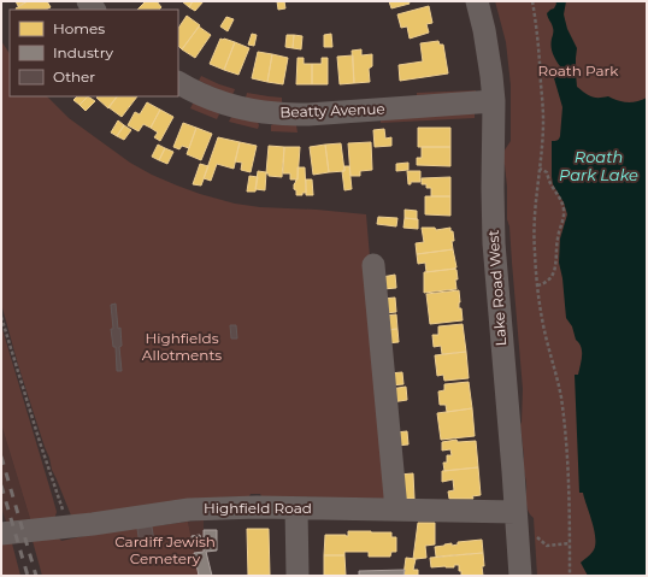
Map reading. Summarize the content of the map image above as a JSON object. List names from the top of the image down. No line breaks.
{"streets":{"street":["Beatty Avenue","Lake Road West","Highfield Road"]},"crossings":[["Beatty Avenue","Lake Road West"],["Lake Road West","Highfield Road"]],"water":["Roath Park Lake"],"parks":["Roath Park","Highfields Allotments","Cardiff Jewish Cemetery"],"legend":["Homes","Industry","Other"]}
